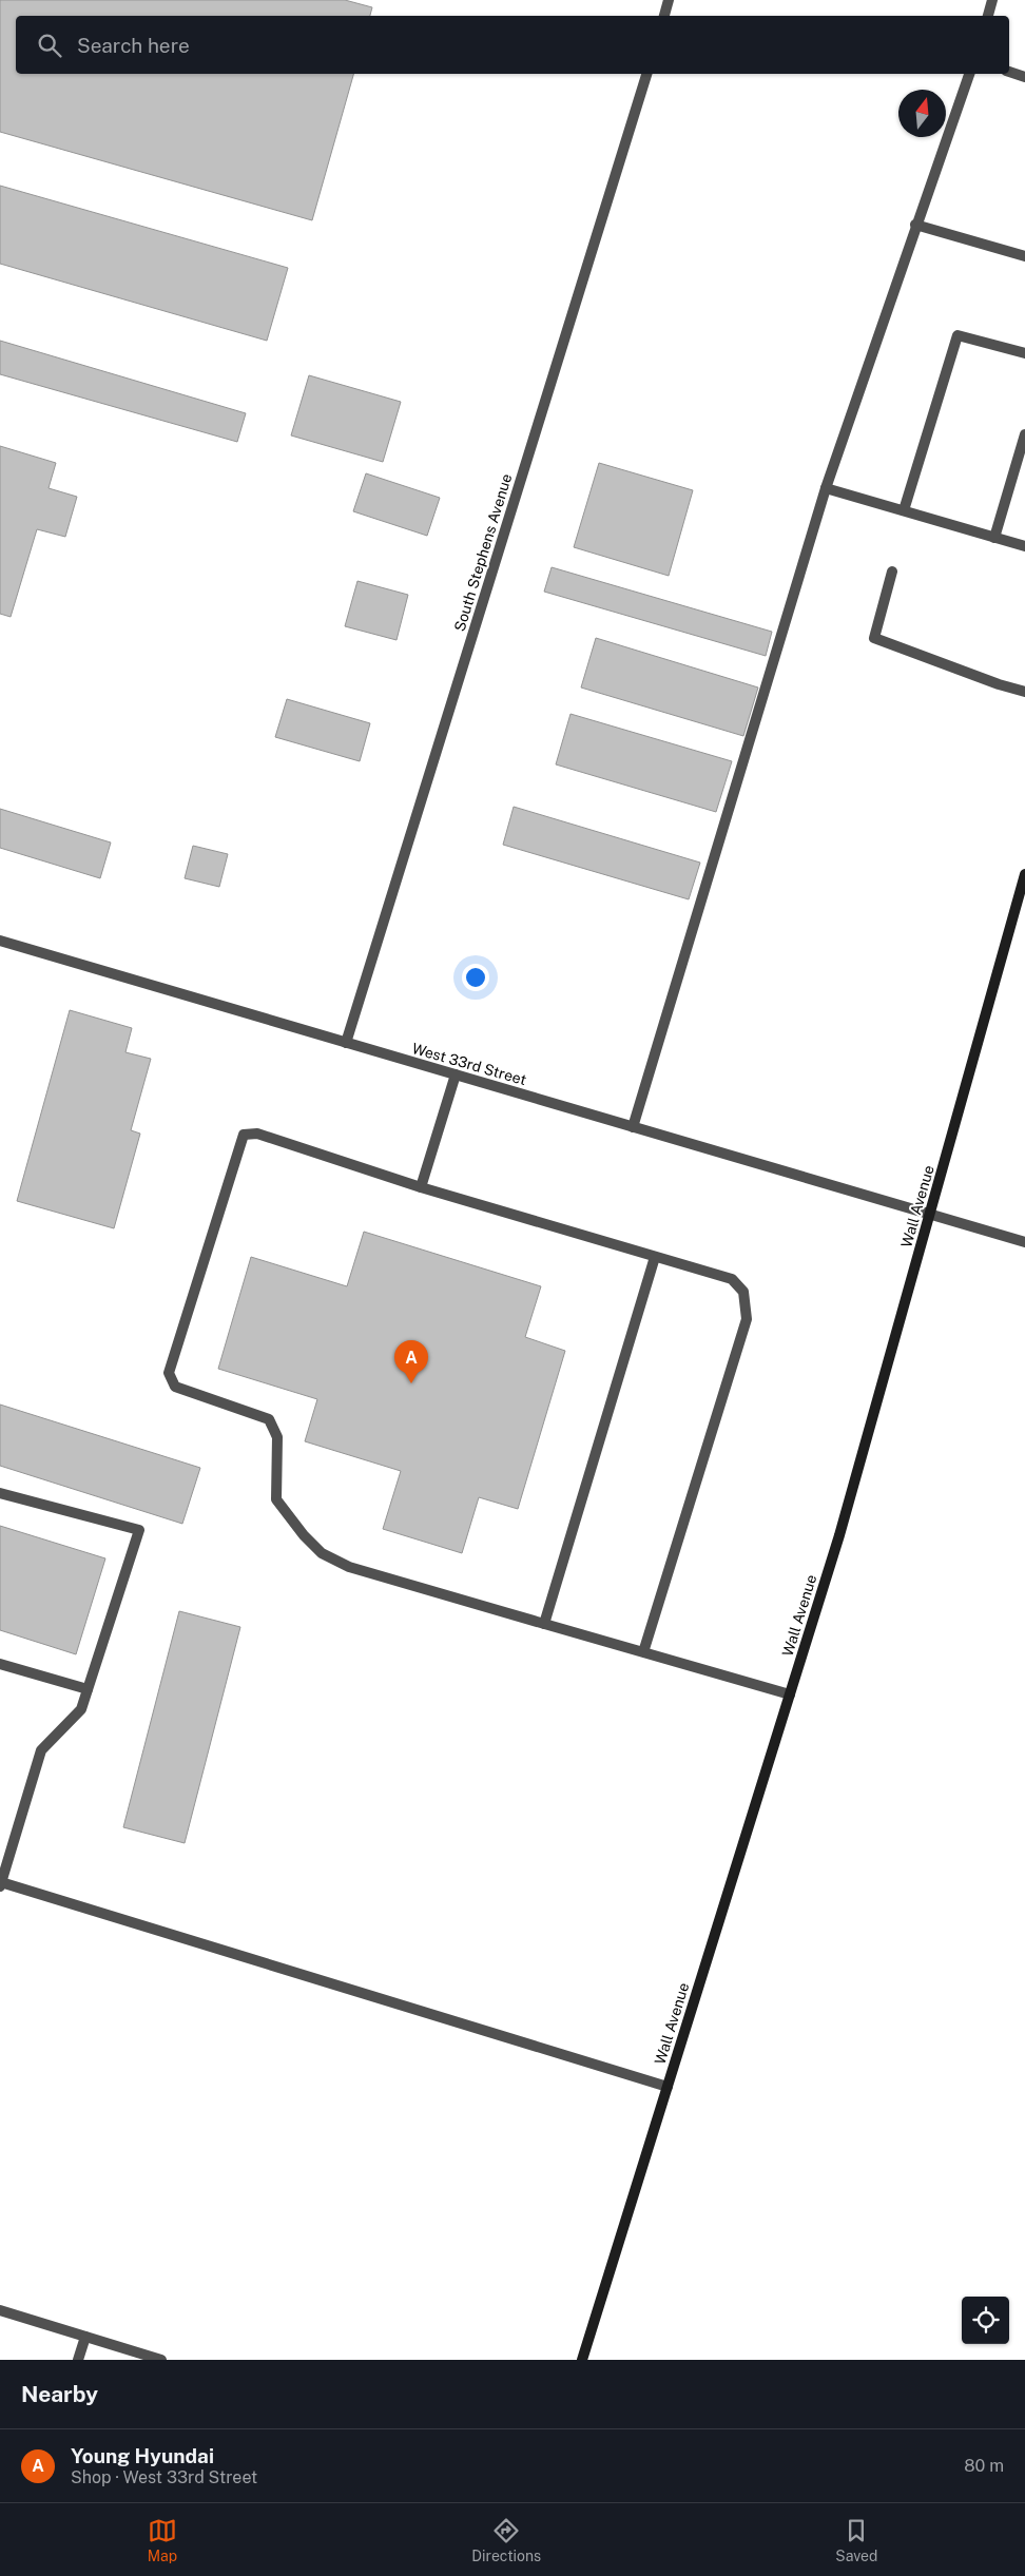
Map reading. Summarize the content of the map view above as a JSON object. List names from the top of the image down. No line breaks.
{"streets":{"main road":["Wall Avenue"],"street":["South Stephens Avenue","West 33rd Street"]},"crossings":[["South Stephens Avenue","West 33rd Street"],["West 33rd Street","Wall Avenue"]],"north":"top","page":{"search":"Search here","pins":"A","heading":"Nearby","list":[{"mark":"A","name":"Young Hyundai","note":"Shop · West 33rd Street","value":"80 m"}],"nav":["Map","Directions","Saved"]}}
